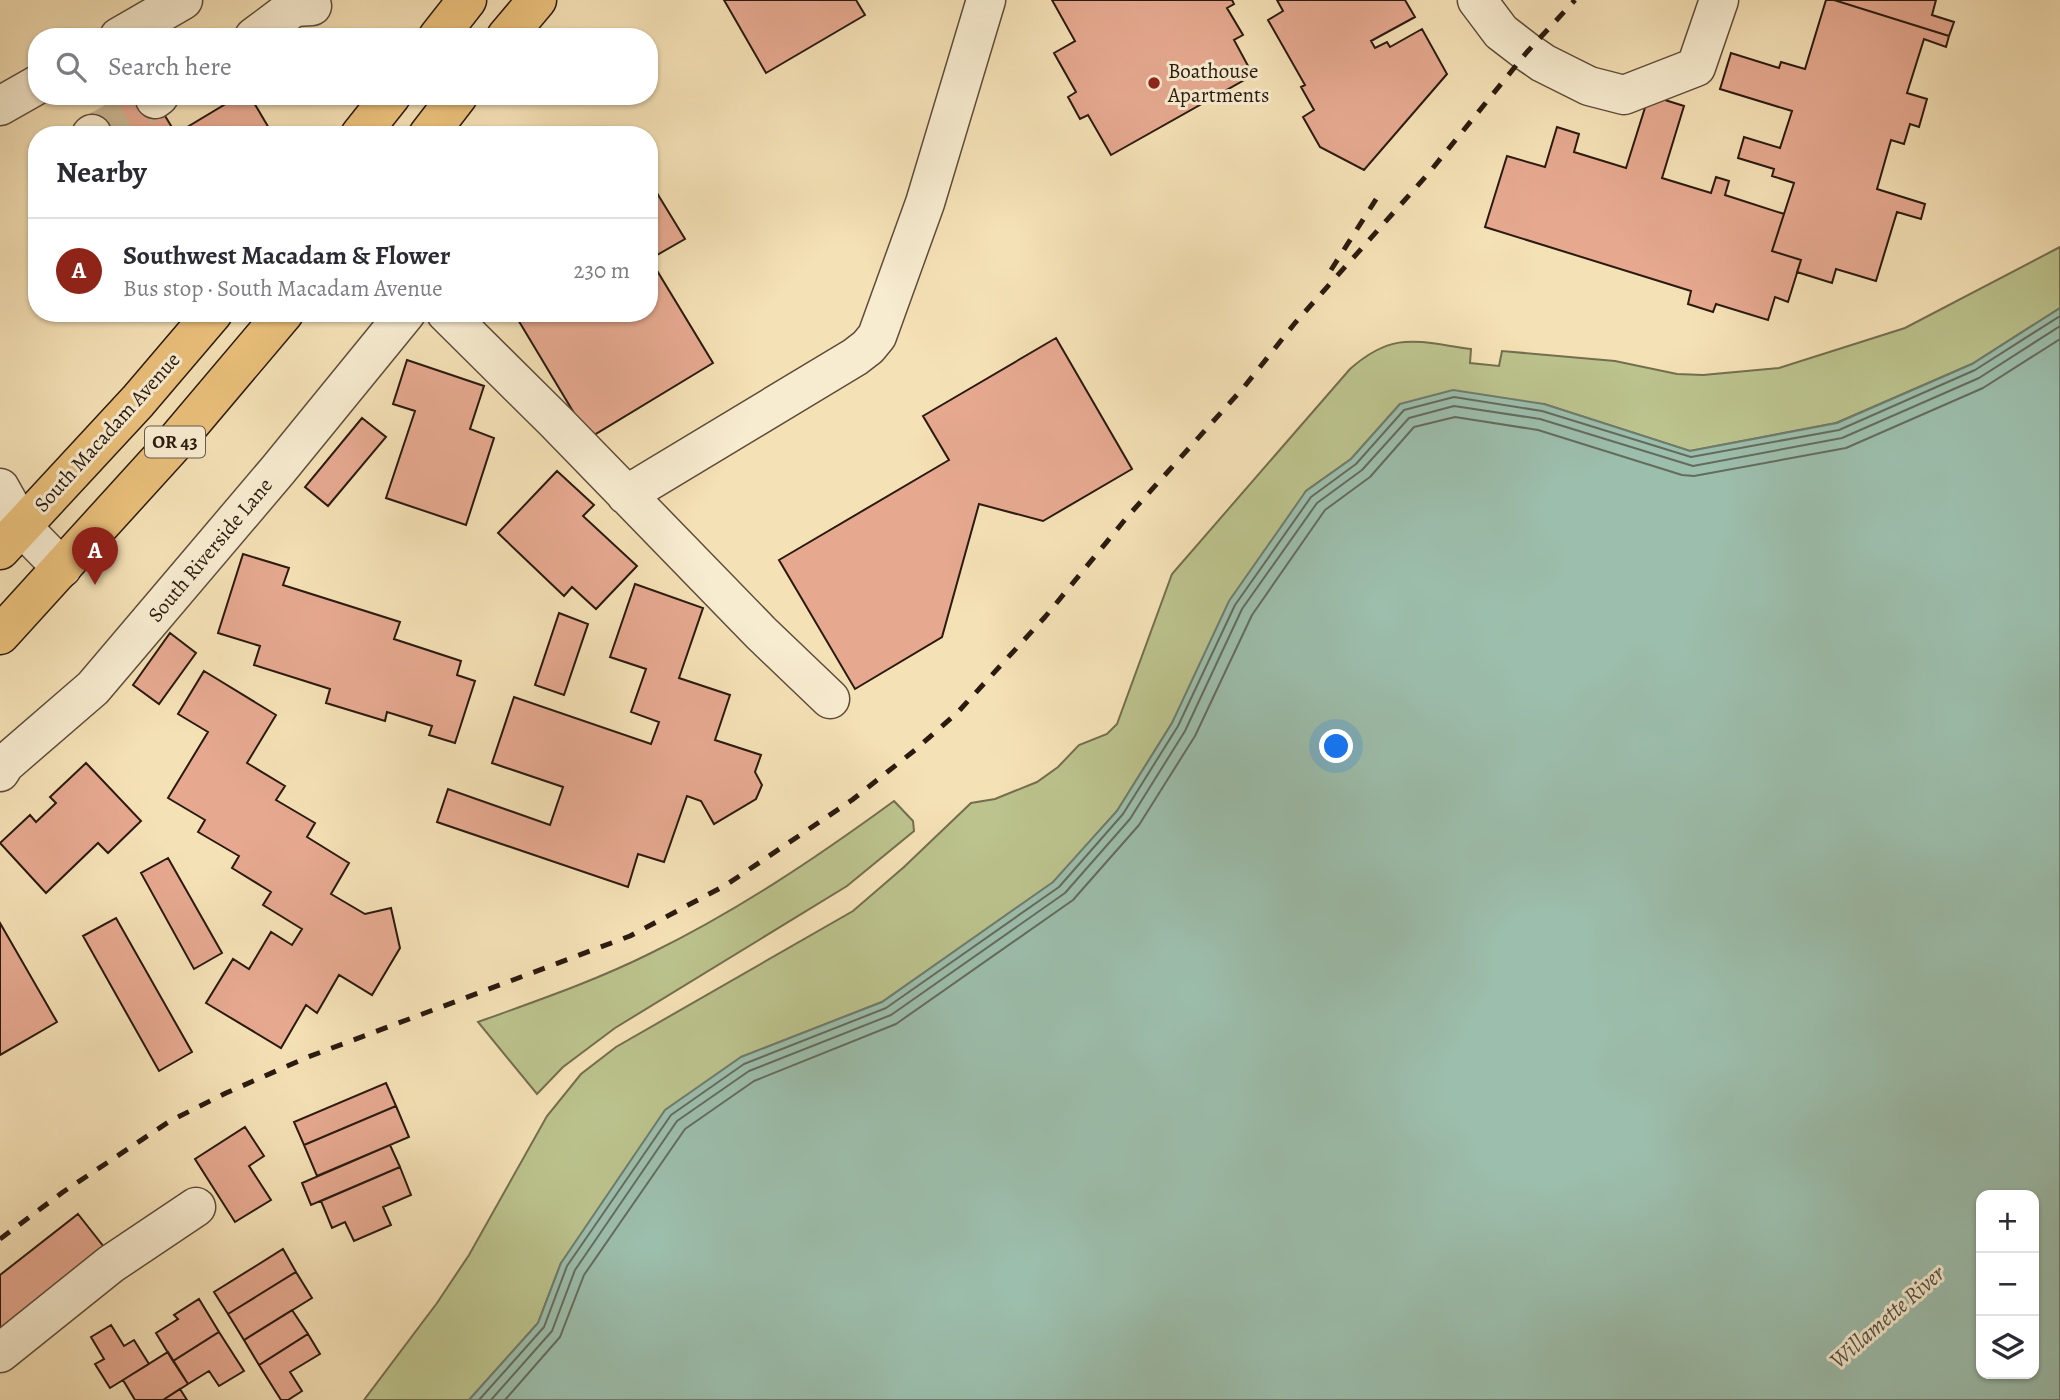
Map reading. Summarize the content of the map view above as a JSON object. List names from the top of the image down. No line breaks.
{"streets":{"main road":["South Macadam Avenue","OR 43"],"street":["South Riverside Lane"]},"water":["Willamette River"],"places":["Boathouse Apartments"],"page":{"search":"Search here","heading":"Nearby","list":[{"mark":"A","name":"Southwest Macadam & Flower","note":"Bus stop · South Macadam Avenue","value":"230 m"}],"pins":"A","map_buttons":["+","−"]}}
